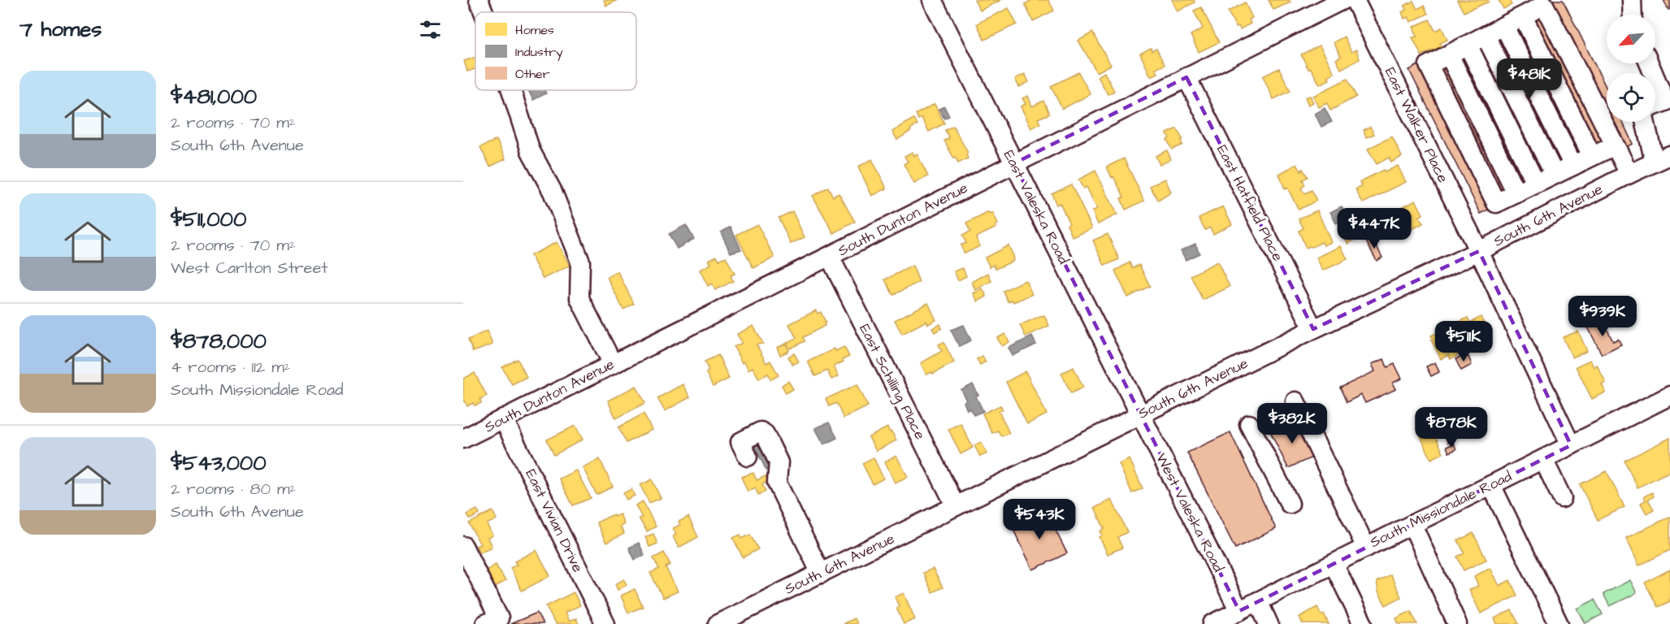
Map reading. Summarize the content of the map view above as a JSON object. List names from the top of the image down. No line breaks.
{"streets":{"street":["East Walker Place","East Hatfield Place","East Valeska Road","South 6th Avenue","South Dunton Avenue","East Schilling Place","South Missiondale Road","West Valeska Road","East Vivian Drive"]},"crossings":[["East Walker Place","South 6th Avenue"],["East Walker Place","South Missiondale Road"],["East Hatfield Place","South 6th Avenue"],["East Hatfield Place","South Dunton Avenue"],["East Valeska Road","South 6th Avenue"],["East Valeska Road","South Dunton Avenue"],["East Valeska Road","West Valeska Road"],["South 6th Avenue","East Schilling Place"],["South 6th Avenue","West Valeska Road"],["South Dunton Avenue","East Schilling Place"],["South Dunton Avenue","East Vivian Drive"],["South Missiondale Road","West Valeska Road"]],"legend":["Homes","Industry","Other"],"north":"bottom left","page":{"heading":"7 homes","list":[{"name":"$481,000","note":"2 rooms · 70 m² · South 6th Avenue"},{"name":"$511,000","note":"2 rooms · 70 m² · West Carlton Street"},{"name":"$878,000","note":"4 rooms · 112 m² · South Missiondale Road"},{"name":"$543,000","note":"2 rooms · 80 m² · South 6th Avenue"}],"price":["$481K","$447K","$939K","$511K","$382K","$878K","$543K"]}}
